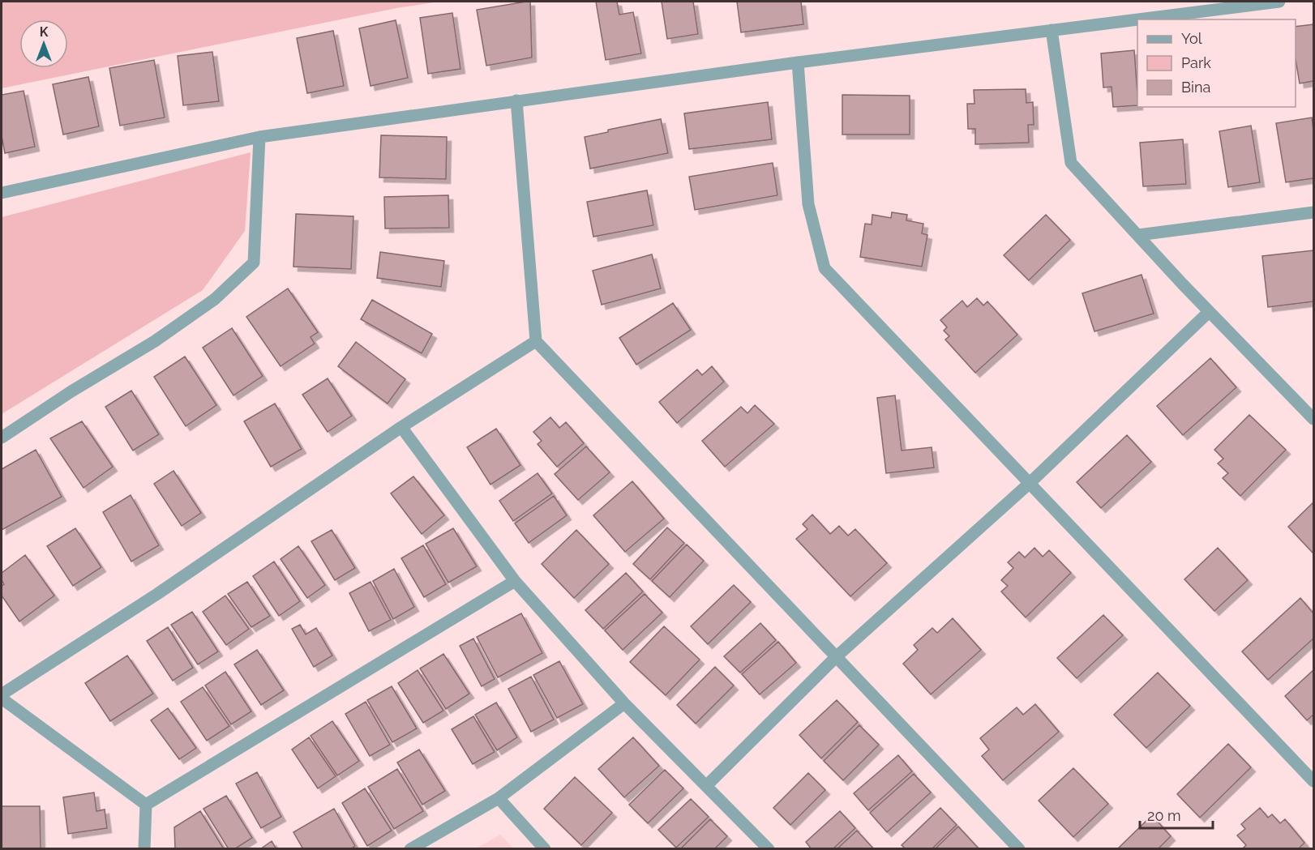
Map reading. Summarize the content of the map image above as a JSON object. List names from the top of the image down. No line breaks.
{"legend":["Yol","Park","Bina"],"scale_bar":"20 m","north":"top"}
